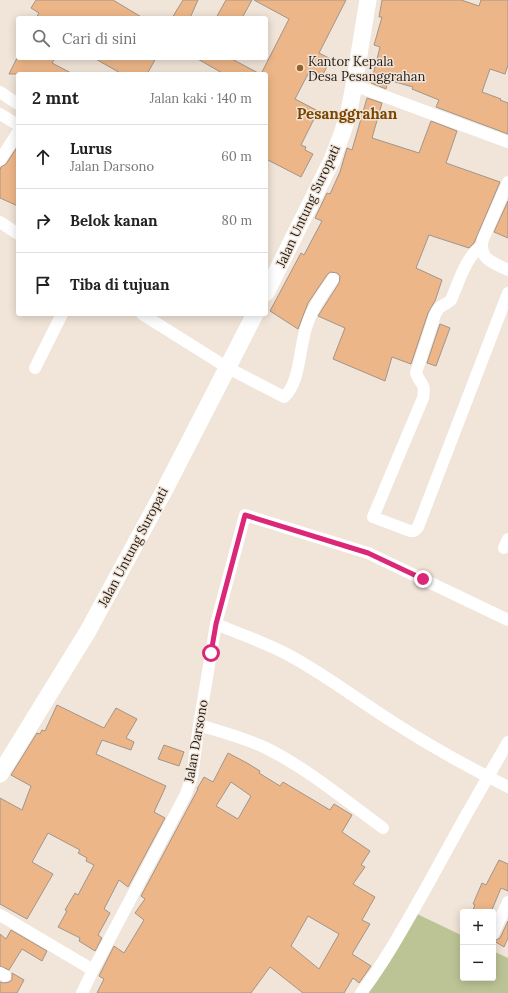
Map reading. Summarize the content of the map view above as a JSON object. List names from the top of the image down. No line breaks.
{"streets":{"main road":["Jalan Untung Suropati"],"street":["Jalan Darsono"]},"districts":["Pesanggrahan"],"places":["Kantor Kepala Desa Pesanggrahan"],"page":{"search":"Cari di sini","heading":["2 mnt","Jalan kaki · 140 m"],"list":[["Lurus","Jalan Darsono","60 m"],["Belok kanan","80 m"],"Tiba di tujuan"],"map_buttons":["+","−"]}}
